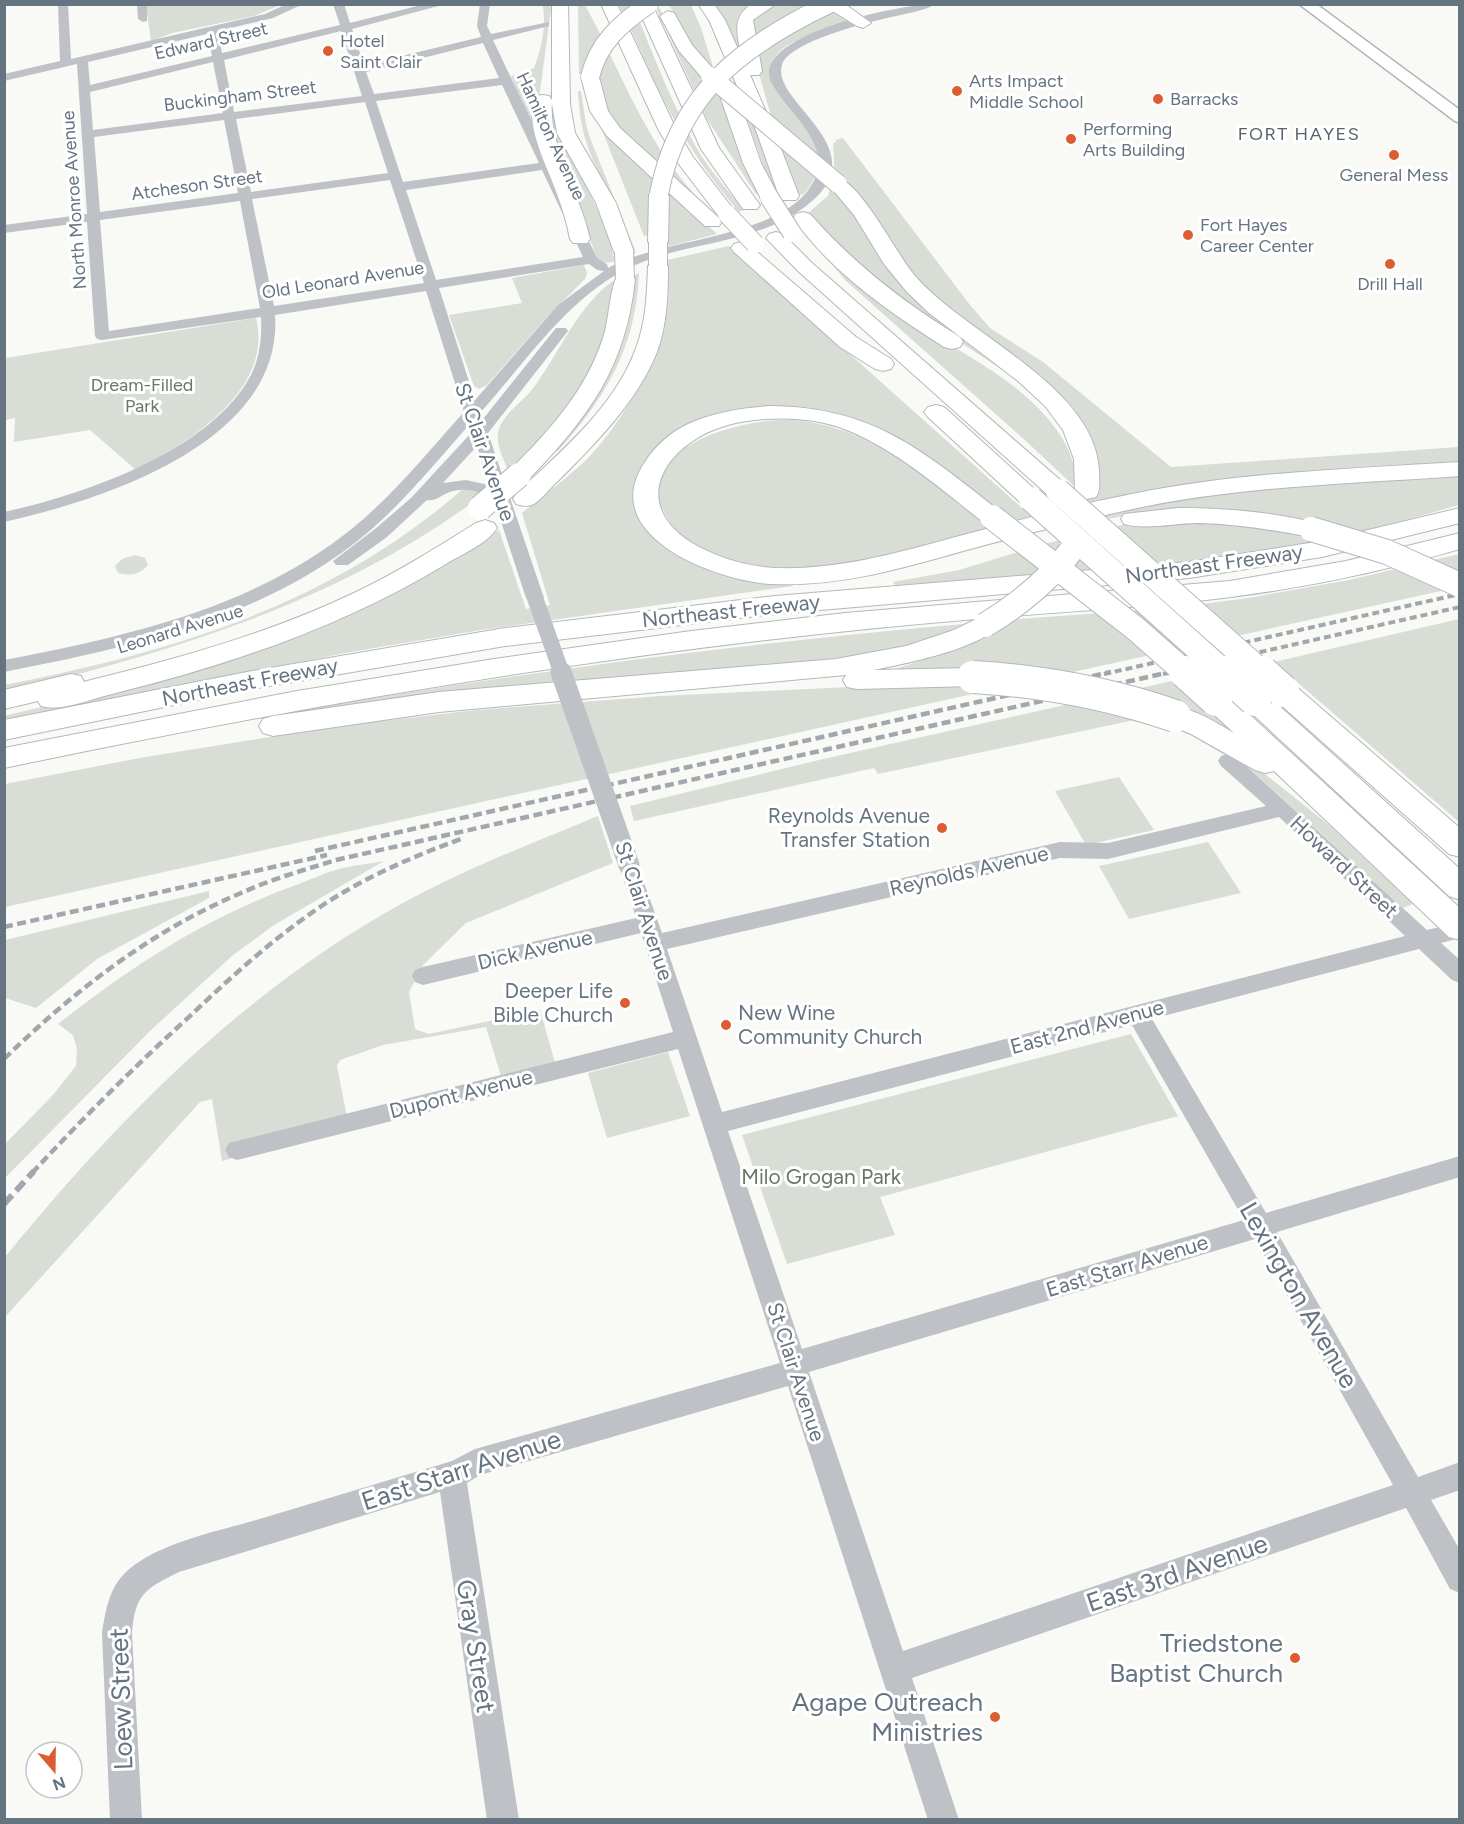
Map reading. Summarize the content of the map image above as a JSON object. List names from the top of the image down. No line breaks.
{"streets":{"highway":["Northeast Freeway"],"street":["Edward Street","Buckingham Street","Hamilton Avenue","Atcheson Street","North Monroe Avenue","Old Leonard Avenue","St Clair Avenue","Leonard Avenue","Howard Street","Reynolds Avenue","Dick Avenue","East 2nd Avenue","Dupont Avenue","East Starr Avenue","Lexington Avenue","East 3rd Avenue","Gray Street","Loew Street"]},"crossings":[["Edward Street","North Monroe Avenue"],["Edward Street","St Clair Avenue"],["Buckingham Street","Hamilton Avenue"],["Buckingham Street","North Monroe Avenue"],["Buckingham Street","St Clair Avenue"],["Hamilton Avenue","Atcheson Street"],["Hamilton Avenue","Old Leonard Avenue"],["Atcheson Street","North Monroe Avenue"],["Atcheson Street","St Clair Avenue"],["North Monroe Avenue","Old Leonard Avenue"],["Old Leonard Avenue","St Clair Avenue"],["St Clair Avenue","Leonard Avenue"],["St Clair Avenue","Reynolds Avenue"],["St Clair Avenue","Dick Avenue"],["St Clair Avenue","East 2nd Avenue"],["St Clair Avenue","Dupont Avenue"],["St Clair Avenue","East Starr Avenue"],["St Clair Avenue","East 3rd Avenue"],["Howard Street","Reynolds Avenue"],["Howard Street","East 2nd Avenue"],["Reynolds Avenue","Dick Avenue"],["East 2nd Avenue","Lexington Avenue"],["East Starr Avenue","Lexington Avenue"],["East Starr Avenue","Gray Street"],["East Starr Avenue","Loew Street"],["Lexington Avenue","East 3rd Avenue"]],"districts":["FORT HAYES"],"parks":["Dream-Filled Park","Milo Grogan Park"],"places":["Hotel Saint Clair","Arts Impact Middle School","Barracks","Performing Arts Building","General Mess","Fort Hayes Career Center","Drill Hall","Reynolds Avenue Transfer Station","Deeper Life Bible Church","New Wine Community Church","Triedstone Baptist Church","Agape Outreach Ministries"],"north":"bottom"}
